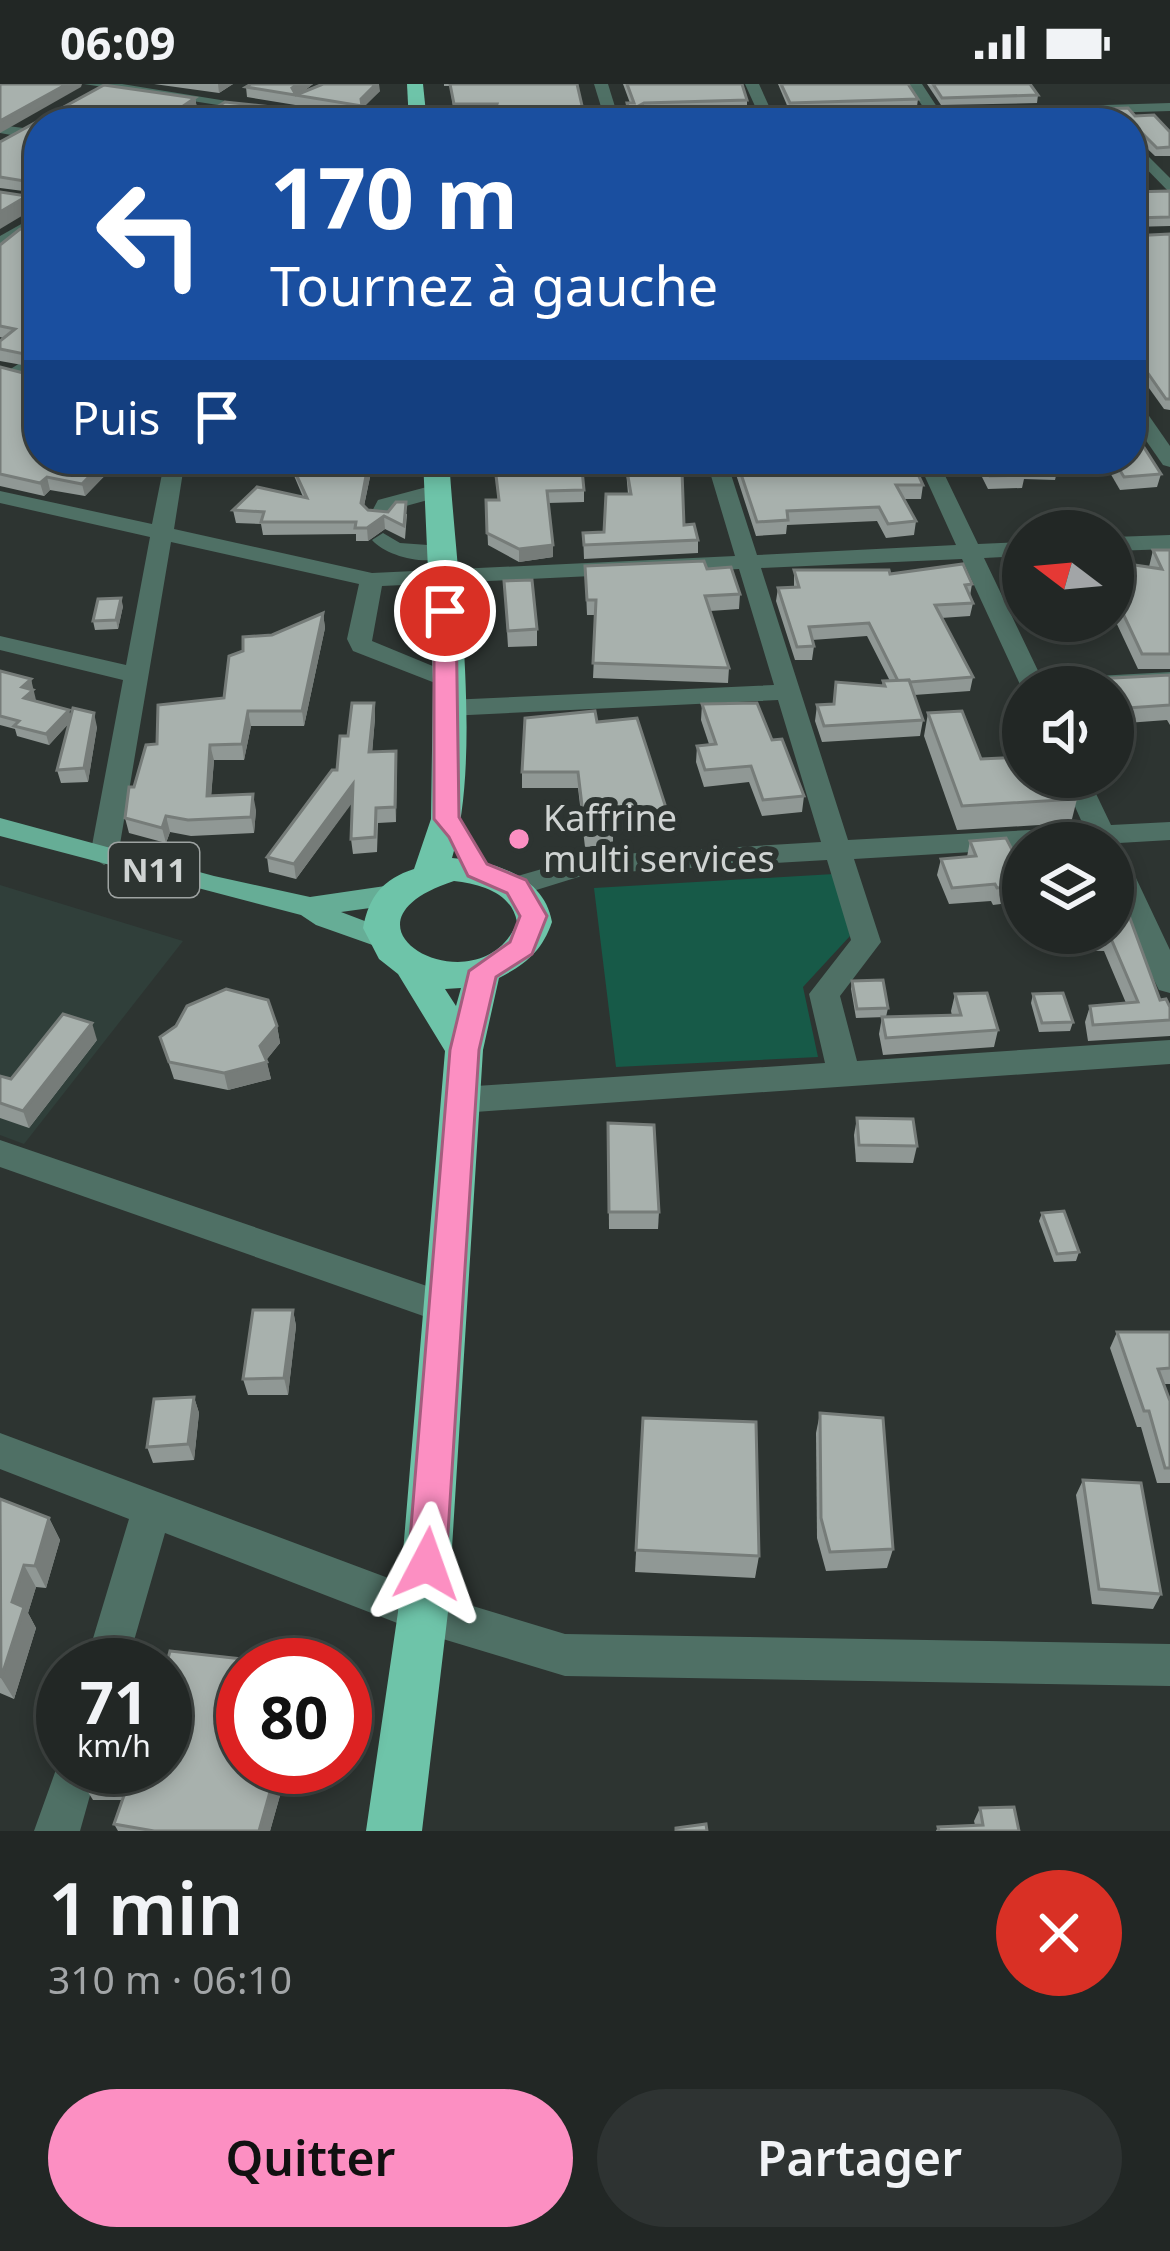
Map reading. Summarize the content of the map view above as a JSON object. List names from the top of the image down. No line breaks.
{"streets":{"main road":["N11"]},"places":["Kaffrine multi services"],"north":"left","page":{"status":"06:09","turn":["170 m","Tournez à gauche"],"then":"Puis","speed":"71 km/h","limit":"80","heading":["1 min","310 m · 06:10"],"buttons":["Quitter","Partager"]}}
